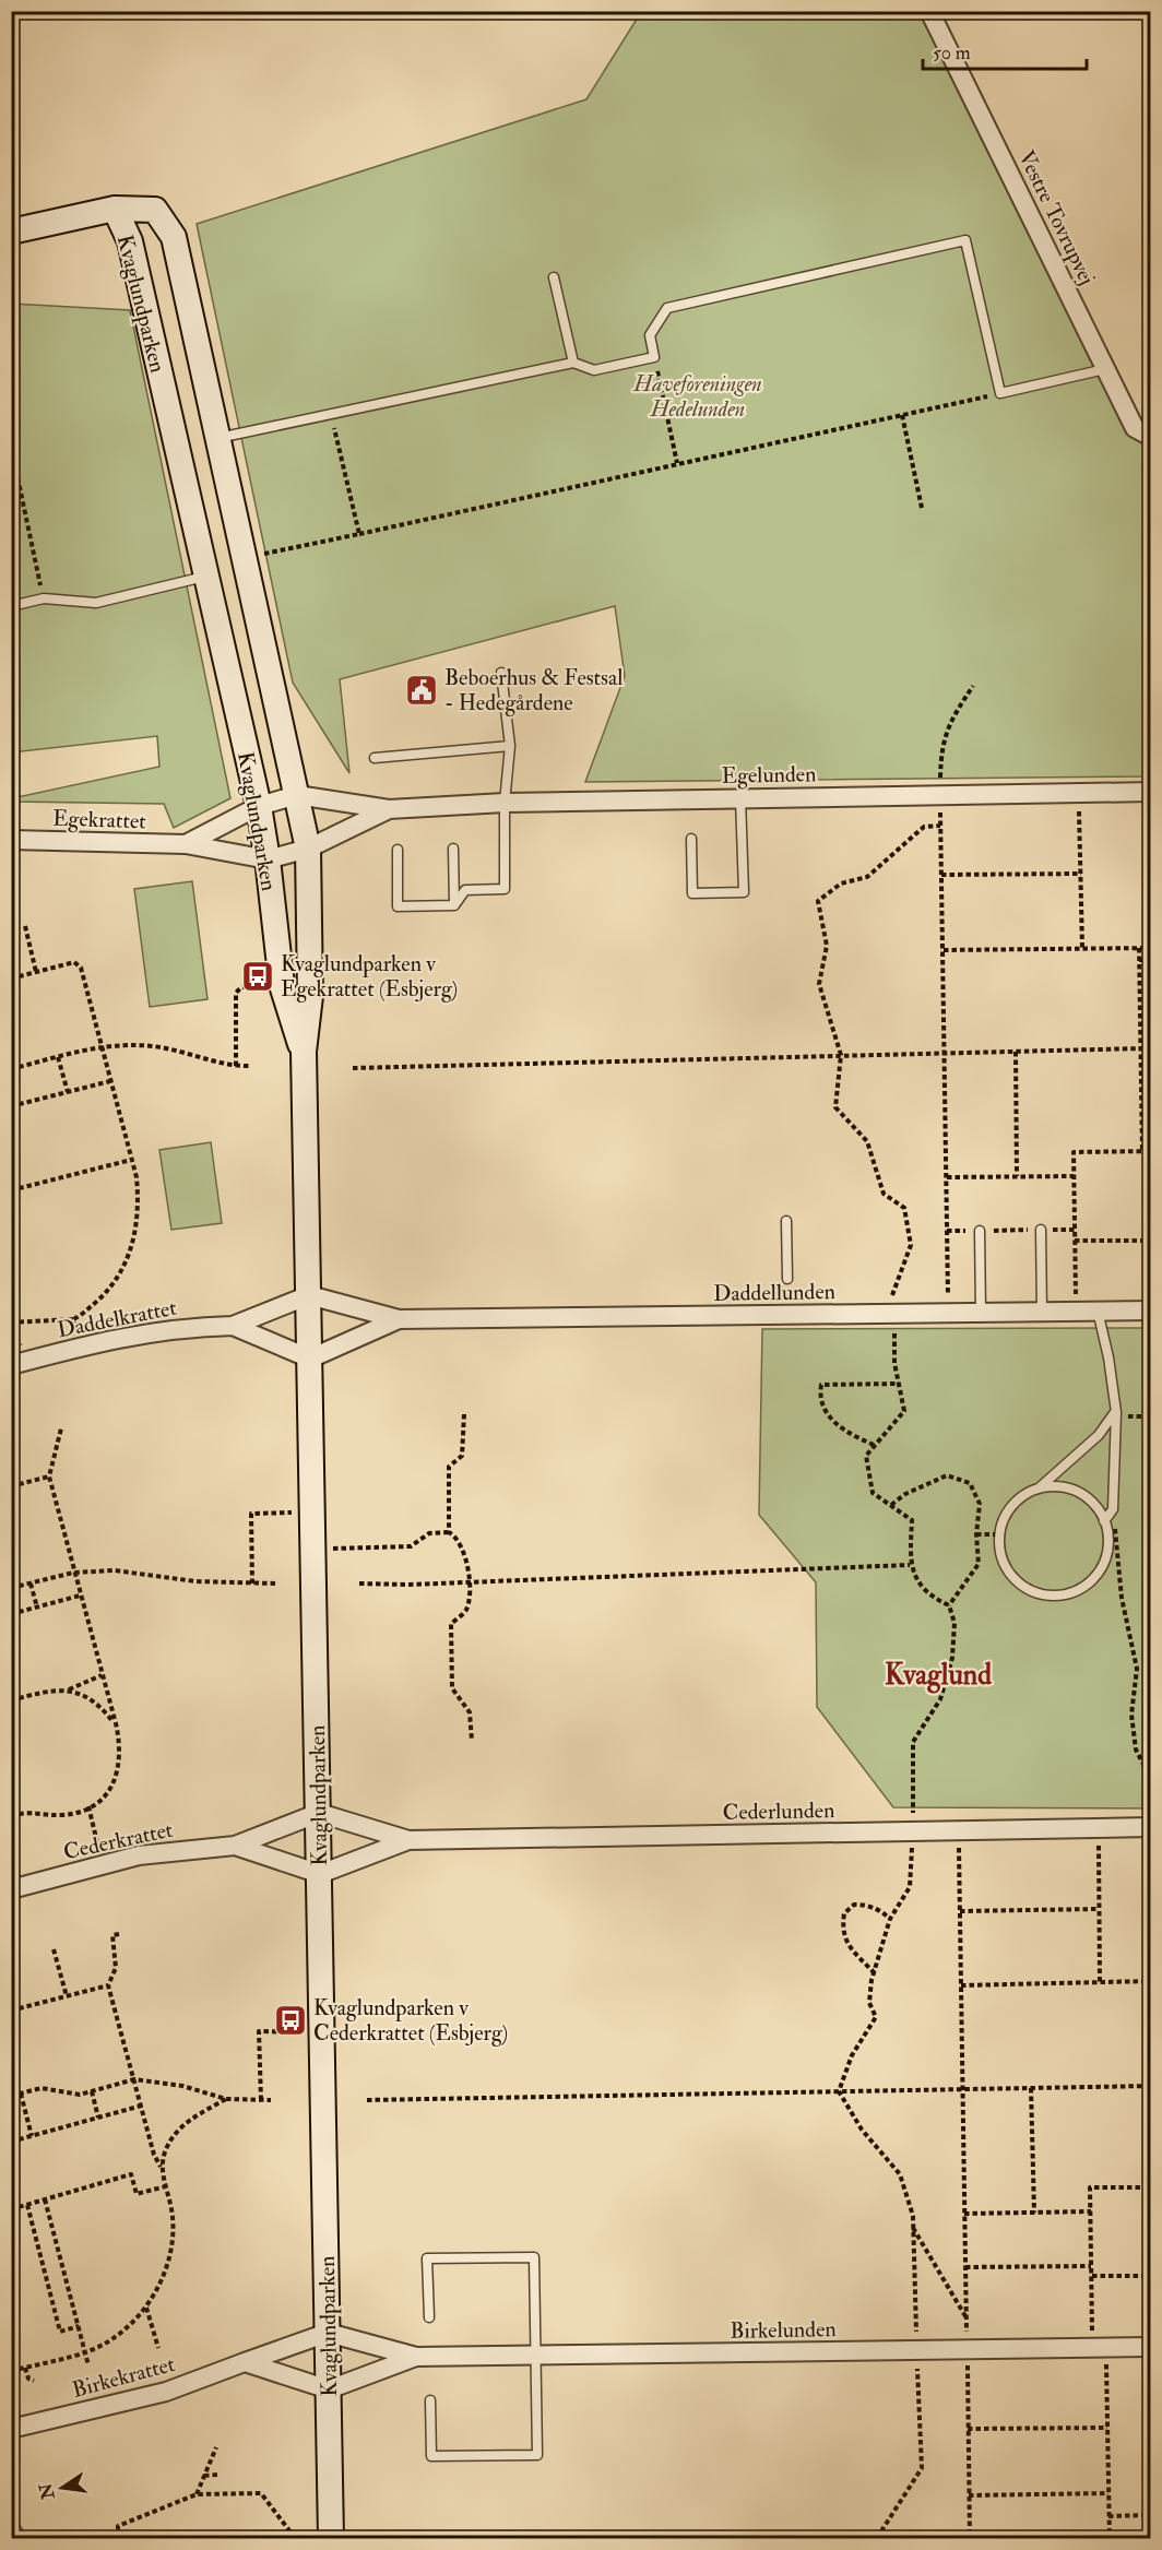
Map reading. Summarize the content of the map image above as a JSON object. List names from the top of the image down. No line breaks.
{"streets":{"street":["Vestre Tovrupvej","Kvaglundparken","Egelunden","Egekrattet","Daddellunden","Daddelkrattet","Cederlunden","Cederkrattet","Birkelunden","Birkekrattet"]},"crossings":[["Kvaglundparken","Egelunden"],["Kvaglundparken","Egekrattet"],["Kvaglundparken","Daddellunden"],["Kvaglundparken","Daddelkrattet"],["Kvaglundparken","Cederlunden"],["Kvaglundparken","Cederkrattet"],["Kvaglundparken","Birkelunden"],["Kvaglundparken","Birkekrattet"],["Egelunden","Egekrattet"],["Daddellunden","Daddelkrattet"],["Cederlunden","Cederkrattet"],["Birkelunden","Birkekrattet"]],"districts":["Kvaglund"],"parks":["Haveforeningen Hedelunden"],"places":{"public building":["Beboerhus & Festsal - Hedegårdene"],"bus stop":["Kvaglundparken v Egekrattet (Esbjerg)","Kvaglundparken v Cederkrattet (Esbjerg)"]},"scale_bar":"50 m","north":"left"}
